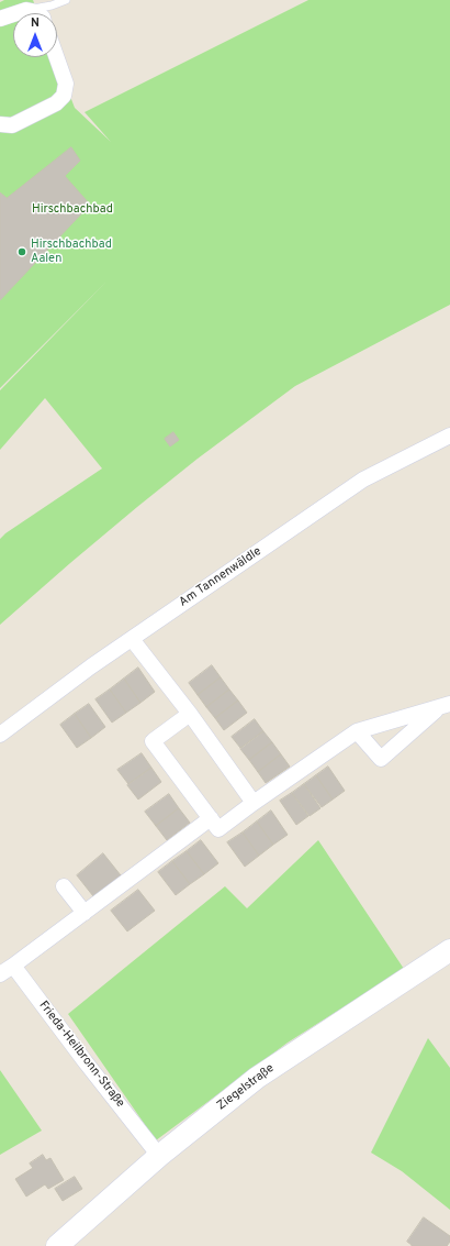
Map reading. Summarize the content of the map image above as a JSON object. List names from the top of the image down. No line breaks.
{"streets":{"main road":["Ziegelstraße"],"street":["Am Tannenwäldle","Frieda-Heilbronn-Straße"]},"crossings":[["Frieda-Heilbronn-Straße","Ziegelstraße"]],"parks":["Hirschbachbad"],"places":["Hirschbachbad Aalen"],"north":"top"}
